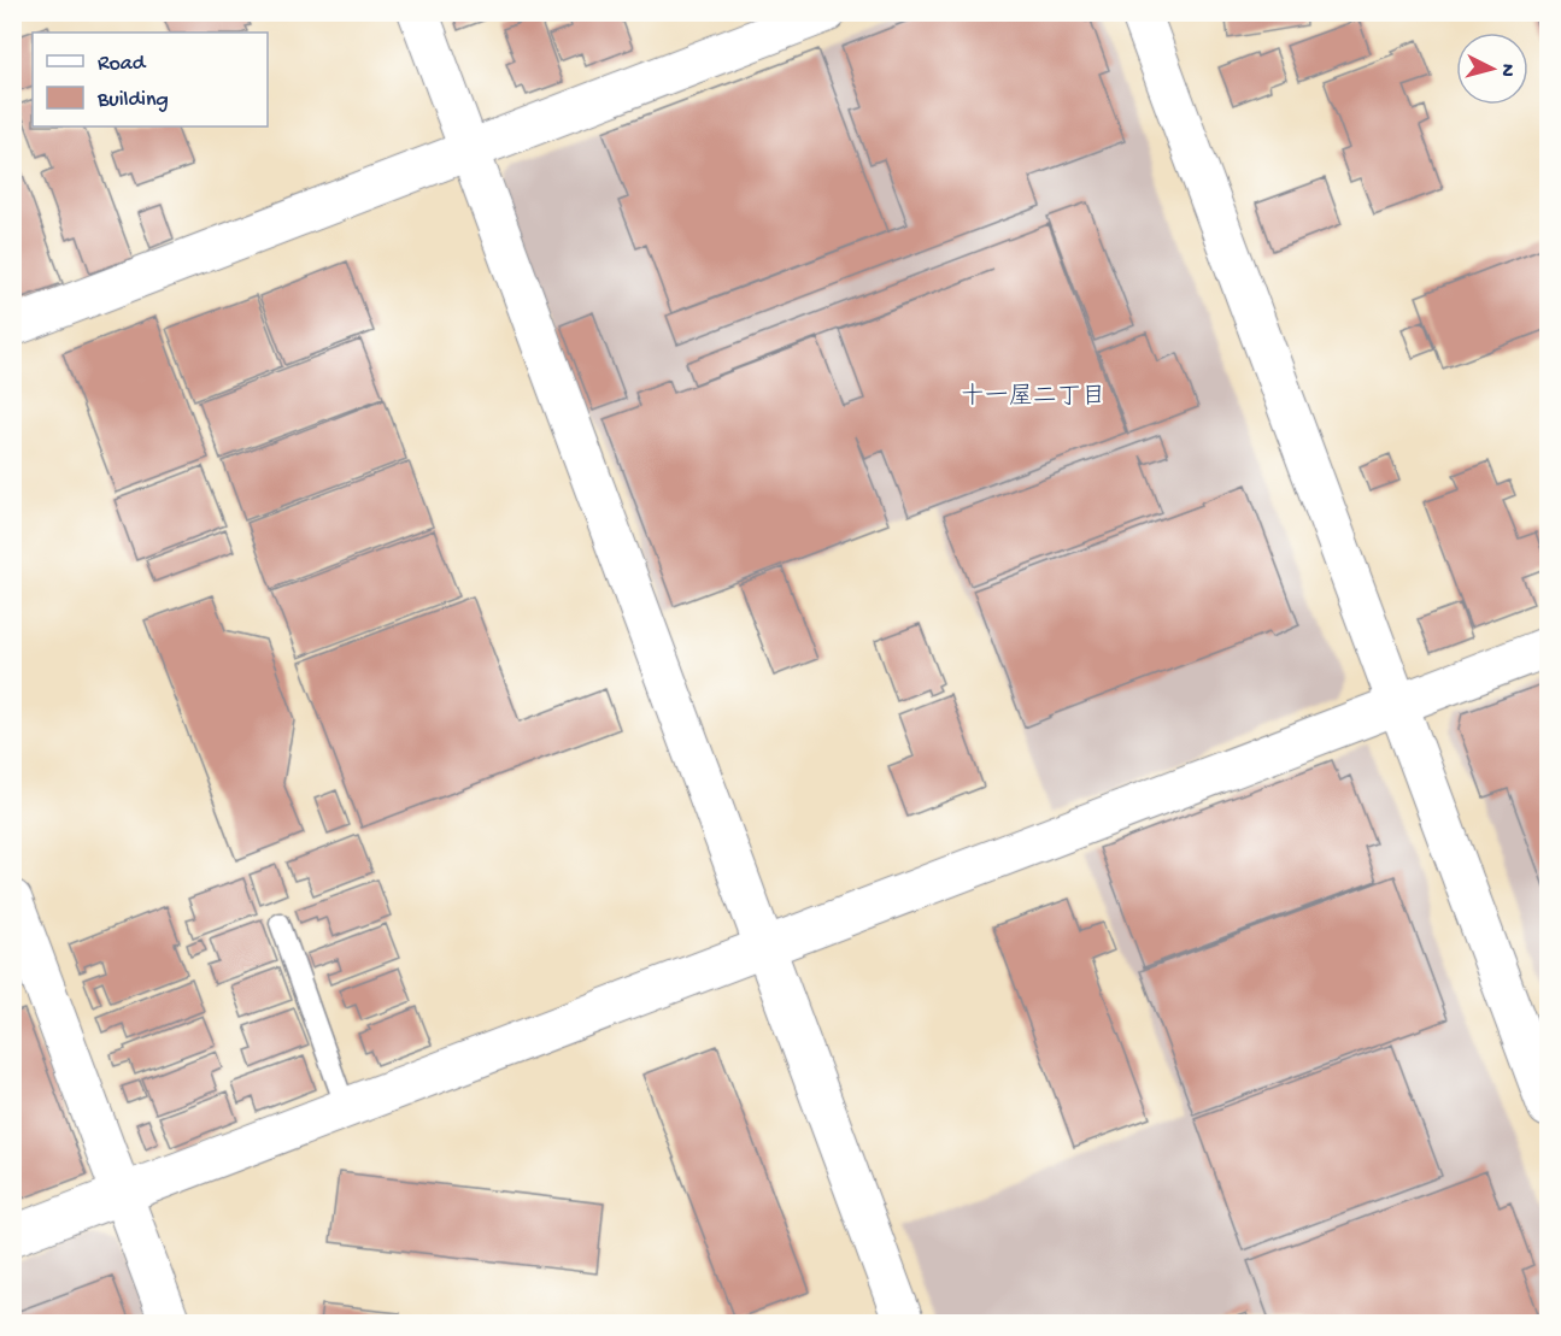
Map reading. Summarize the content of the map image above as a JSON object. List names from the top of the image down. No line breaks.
{"districts":["十一屋二丁目"],"legend":["Road","Building"],"north":"right"}
